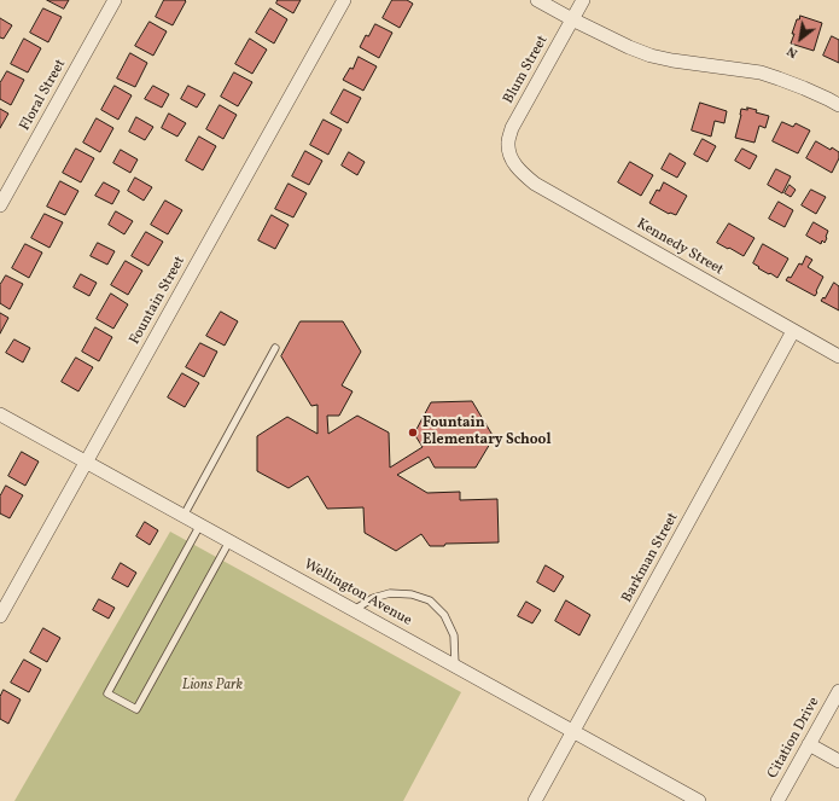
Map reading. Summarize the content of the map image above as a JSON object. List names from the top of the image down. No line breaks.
{"streets":{"street":["Blum Street","Floral Street","Kennedy Street","Fountain Street","Barkman Street","Wellington Avenue","Citation Drive"]},"crossings":[["Blum Street","Kennedy Street"],["Kennedy Street","Barkman Street"],["Fountain Street","Wellington Avenue"],["Barkman Street","Wellington Avenue"]],"parks":["Lions Park"],"places":["Fountain Elementary School"],"north":"bottom left"}
